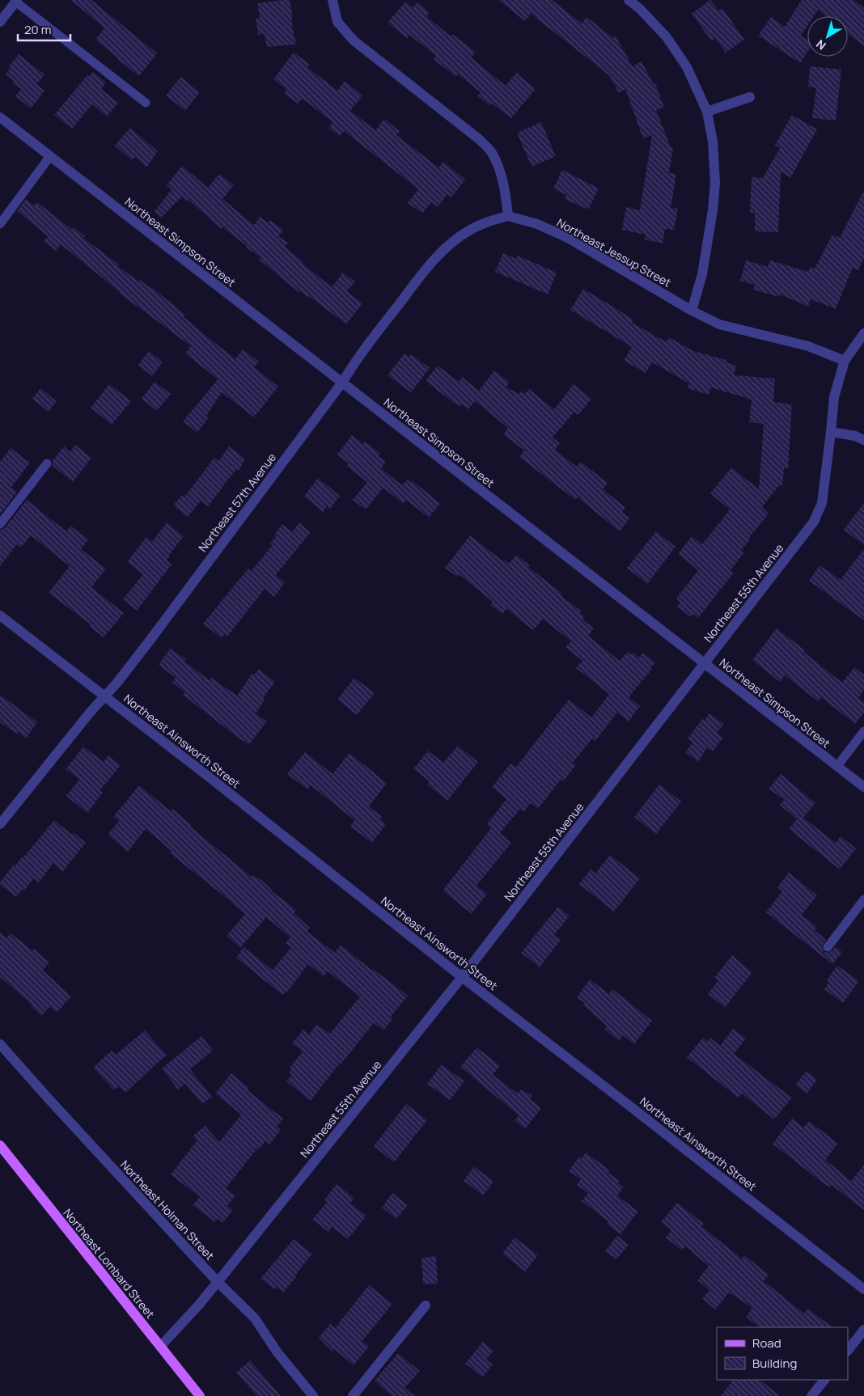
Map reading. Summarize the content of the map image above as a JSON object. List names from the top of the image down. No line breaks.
{"streets":{"main road":["Northeast Lombard Street"],"street":["Northeast Simpson Street","Northeast Jessup Street","Northeast 57th Avenue","Northeast 55th Avenue","Northeast Ainsworth Street","Northeast Holman Street"]},"crossings":[["Northeast Simpson Street","Northeast 57th Avenue"],["Northeast Simpson Street","Northeast 55th Avenue"],["Northeast Jessup Street","Northeast 57th Avenue"],["Northeast Jessup Street","Northeast 55th Avenue"],["Northeast 57th Avenue","Northeast Ainsworth Street"],["Northeast 55th Avenue","Northeast Ainsworth Street"],["Northeast 55th Avenue","Northeast Holman Street"],["Northeast 55th Avenue","Northeast Lombard Street"]],"legend":["Road","Building"],"scale_bar":"20 m","north":"bottom left"}
